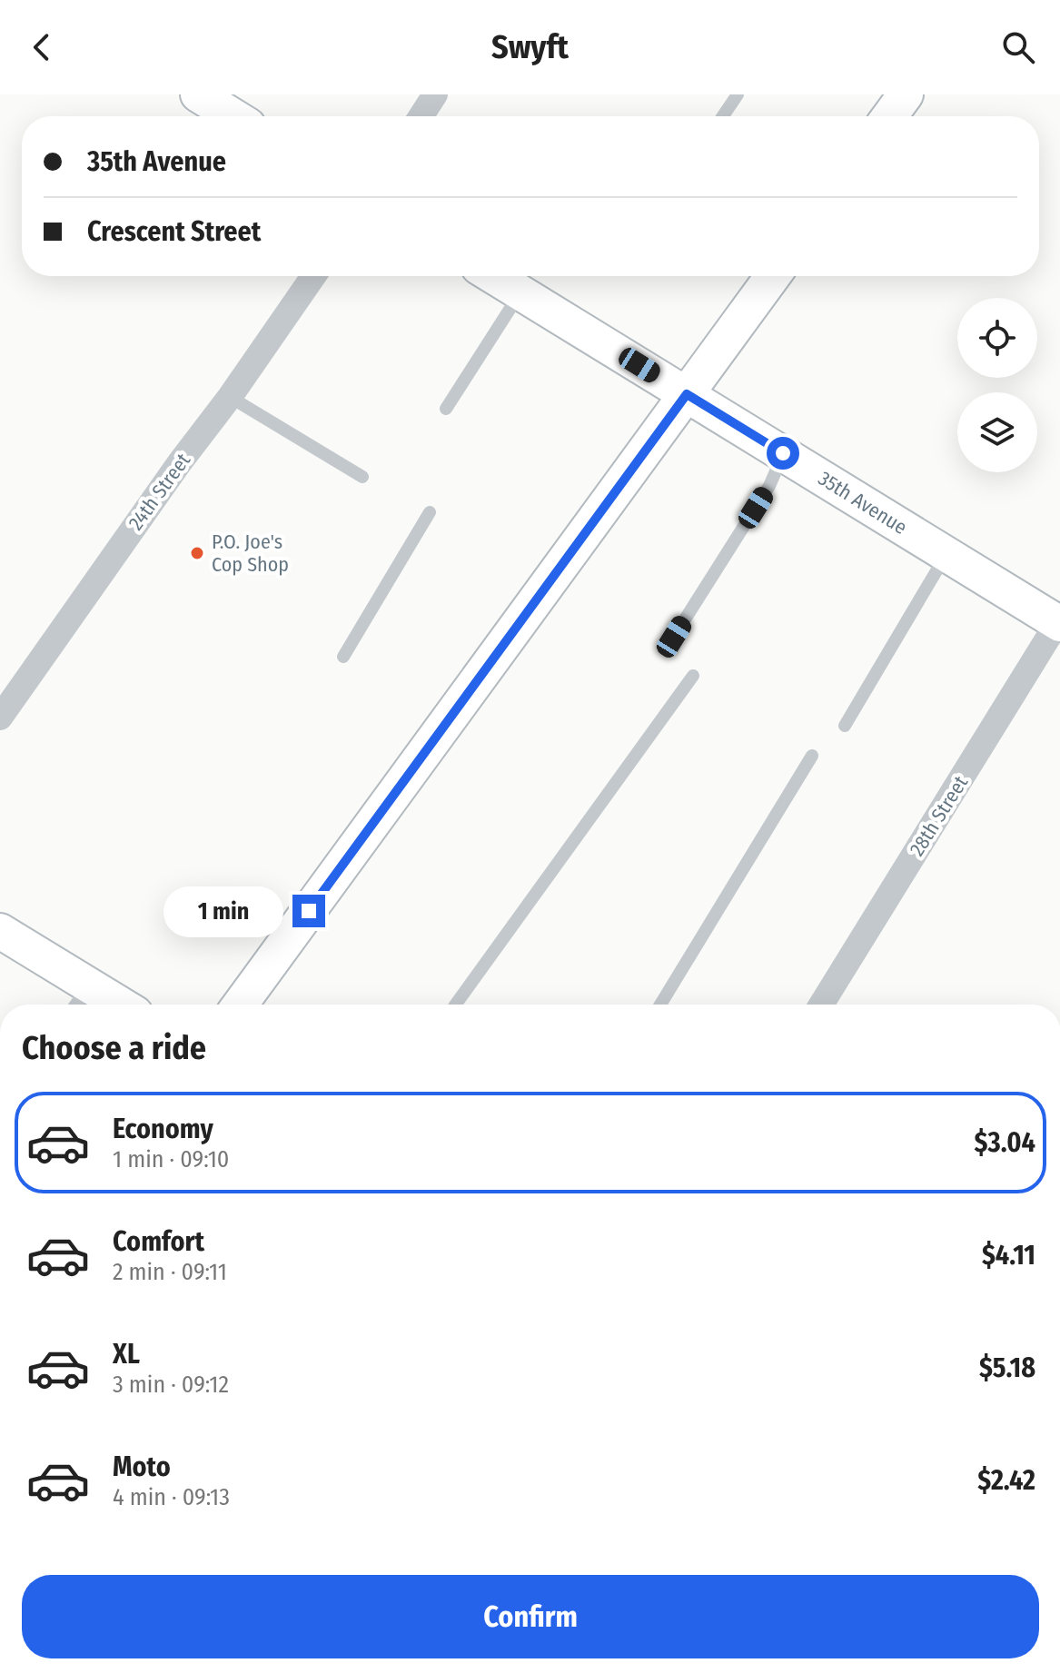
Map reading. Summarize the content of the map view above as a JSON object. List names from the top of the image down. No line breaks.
{"streets":{"street":["24th Street","35th Avenue","28th Street"]},"crossings":[["35th Avenue","28th Street"]],"places":["P.O. Joe's Cop Shop"],"page":{"header":"Swyft","banner":["35th Avenue","Crescent Street"],"bubble":"1 min","heading":"Choose a ride","list":[{"name":"Economy","note":"1 min · 09:10","value":"$3.04"},{"name":"Comfort","note":"2 min · 09:11","value":"$4.11"},{"name":"XL","note":"3 min · 09:12","value":"$5.18"},{"name":"Moto","note":"4 min · 09:13","value":"$2.42"}],"buttons":"Confirm"}}
